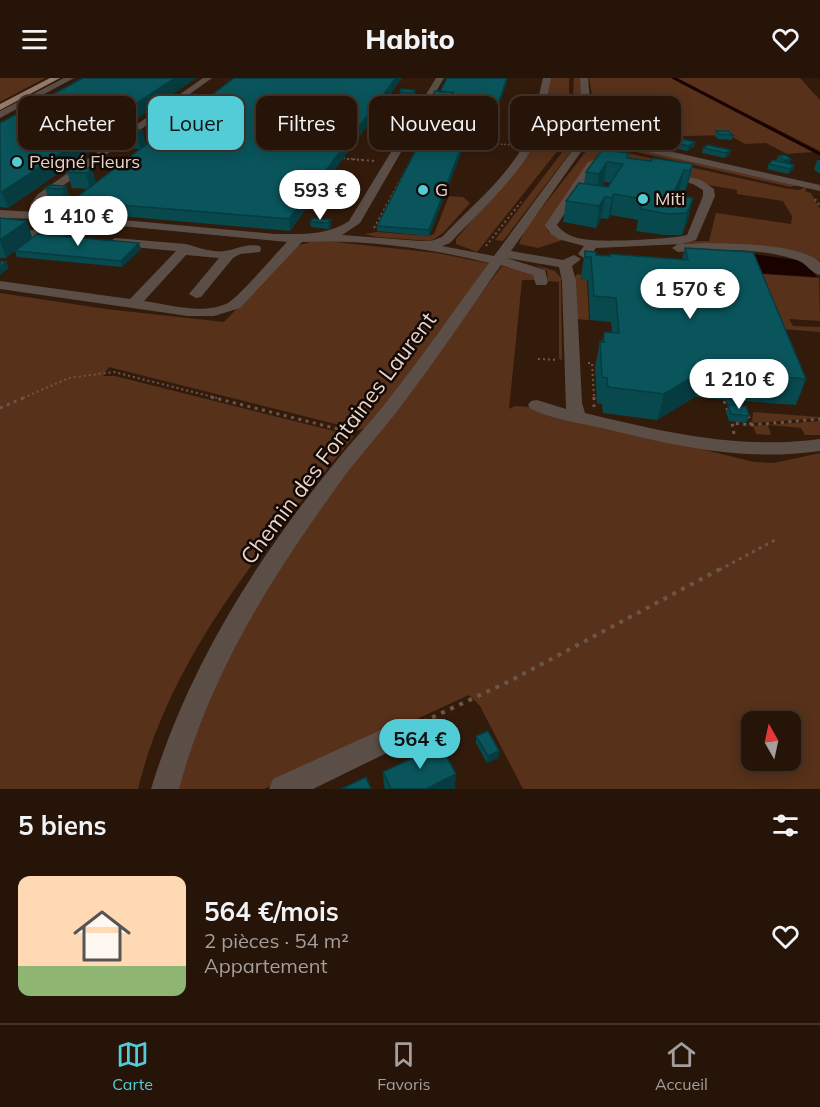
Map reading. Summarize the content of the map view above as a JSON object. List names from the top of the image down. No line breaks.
{"streets":{"street":["Chemin des Fontaines Laurent"]},"places":["Peigné Fleurs","G","Miti"],"north":"top","page":{"header":"Habito","chip":["Acheter","Louer","Filtres","Nouveau","Appartement"],"price":["593 €","1 410 €","1 570 €","1 210 €","564 €"],"heading":"5 biens","list":[{"name":"564 €/mois","note":"2 pièces · 54 m² · Appartement"}],"tabs":["Carte","Favoris","Accueil"]}}
